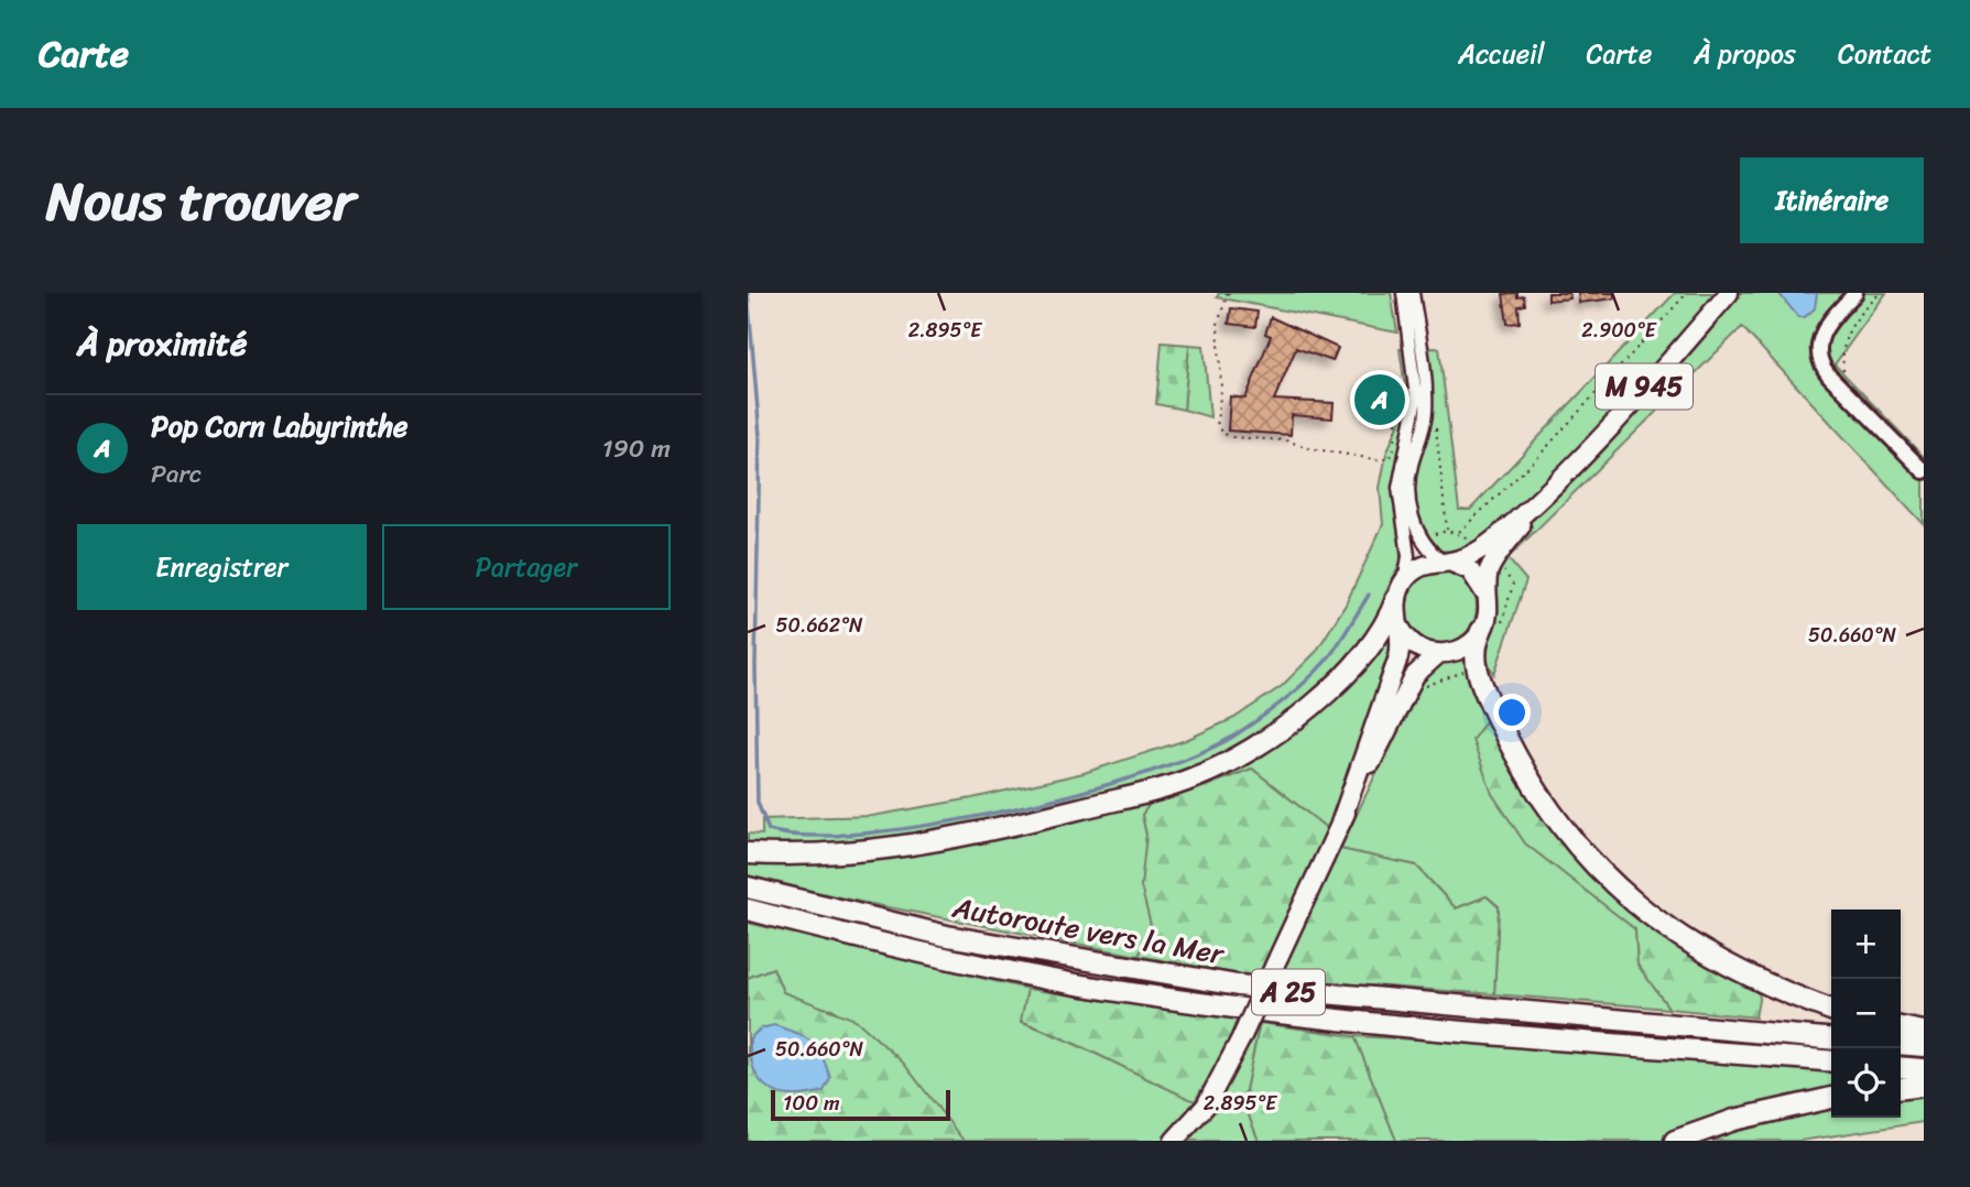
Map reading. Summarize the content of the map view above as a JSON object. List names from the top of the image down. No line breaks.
{"streets":{"highway":["Autoroute vers la Mer","A 25"],"main road":["M 945"]},"scale_bar":"100 m","page":{"header":"Carte","nav":["Accueil","Carte","À propos","Contact"],"title":"Nous trouver","buttons":["Itinéraire",["Enregistrer","Partager"]],"heading":"À proximité","pins":"A","list":[{"mark":"A","name":"Pop Corn Labyrinthe","note":"Parc","value":"190 m"}],"map_buttons":["+","−"],"scale":"100 m"},"coordinates":["2.895°E","2.900°E","50.662°N","50.660°N"]}
